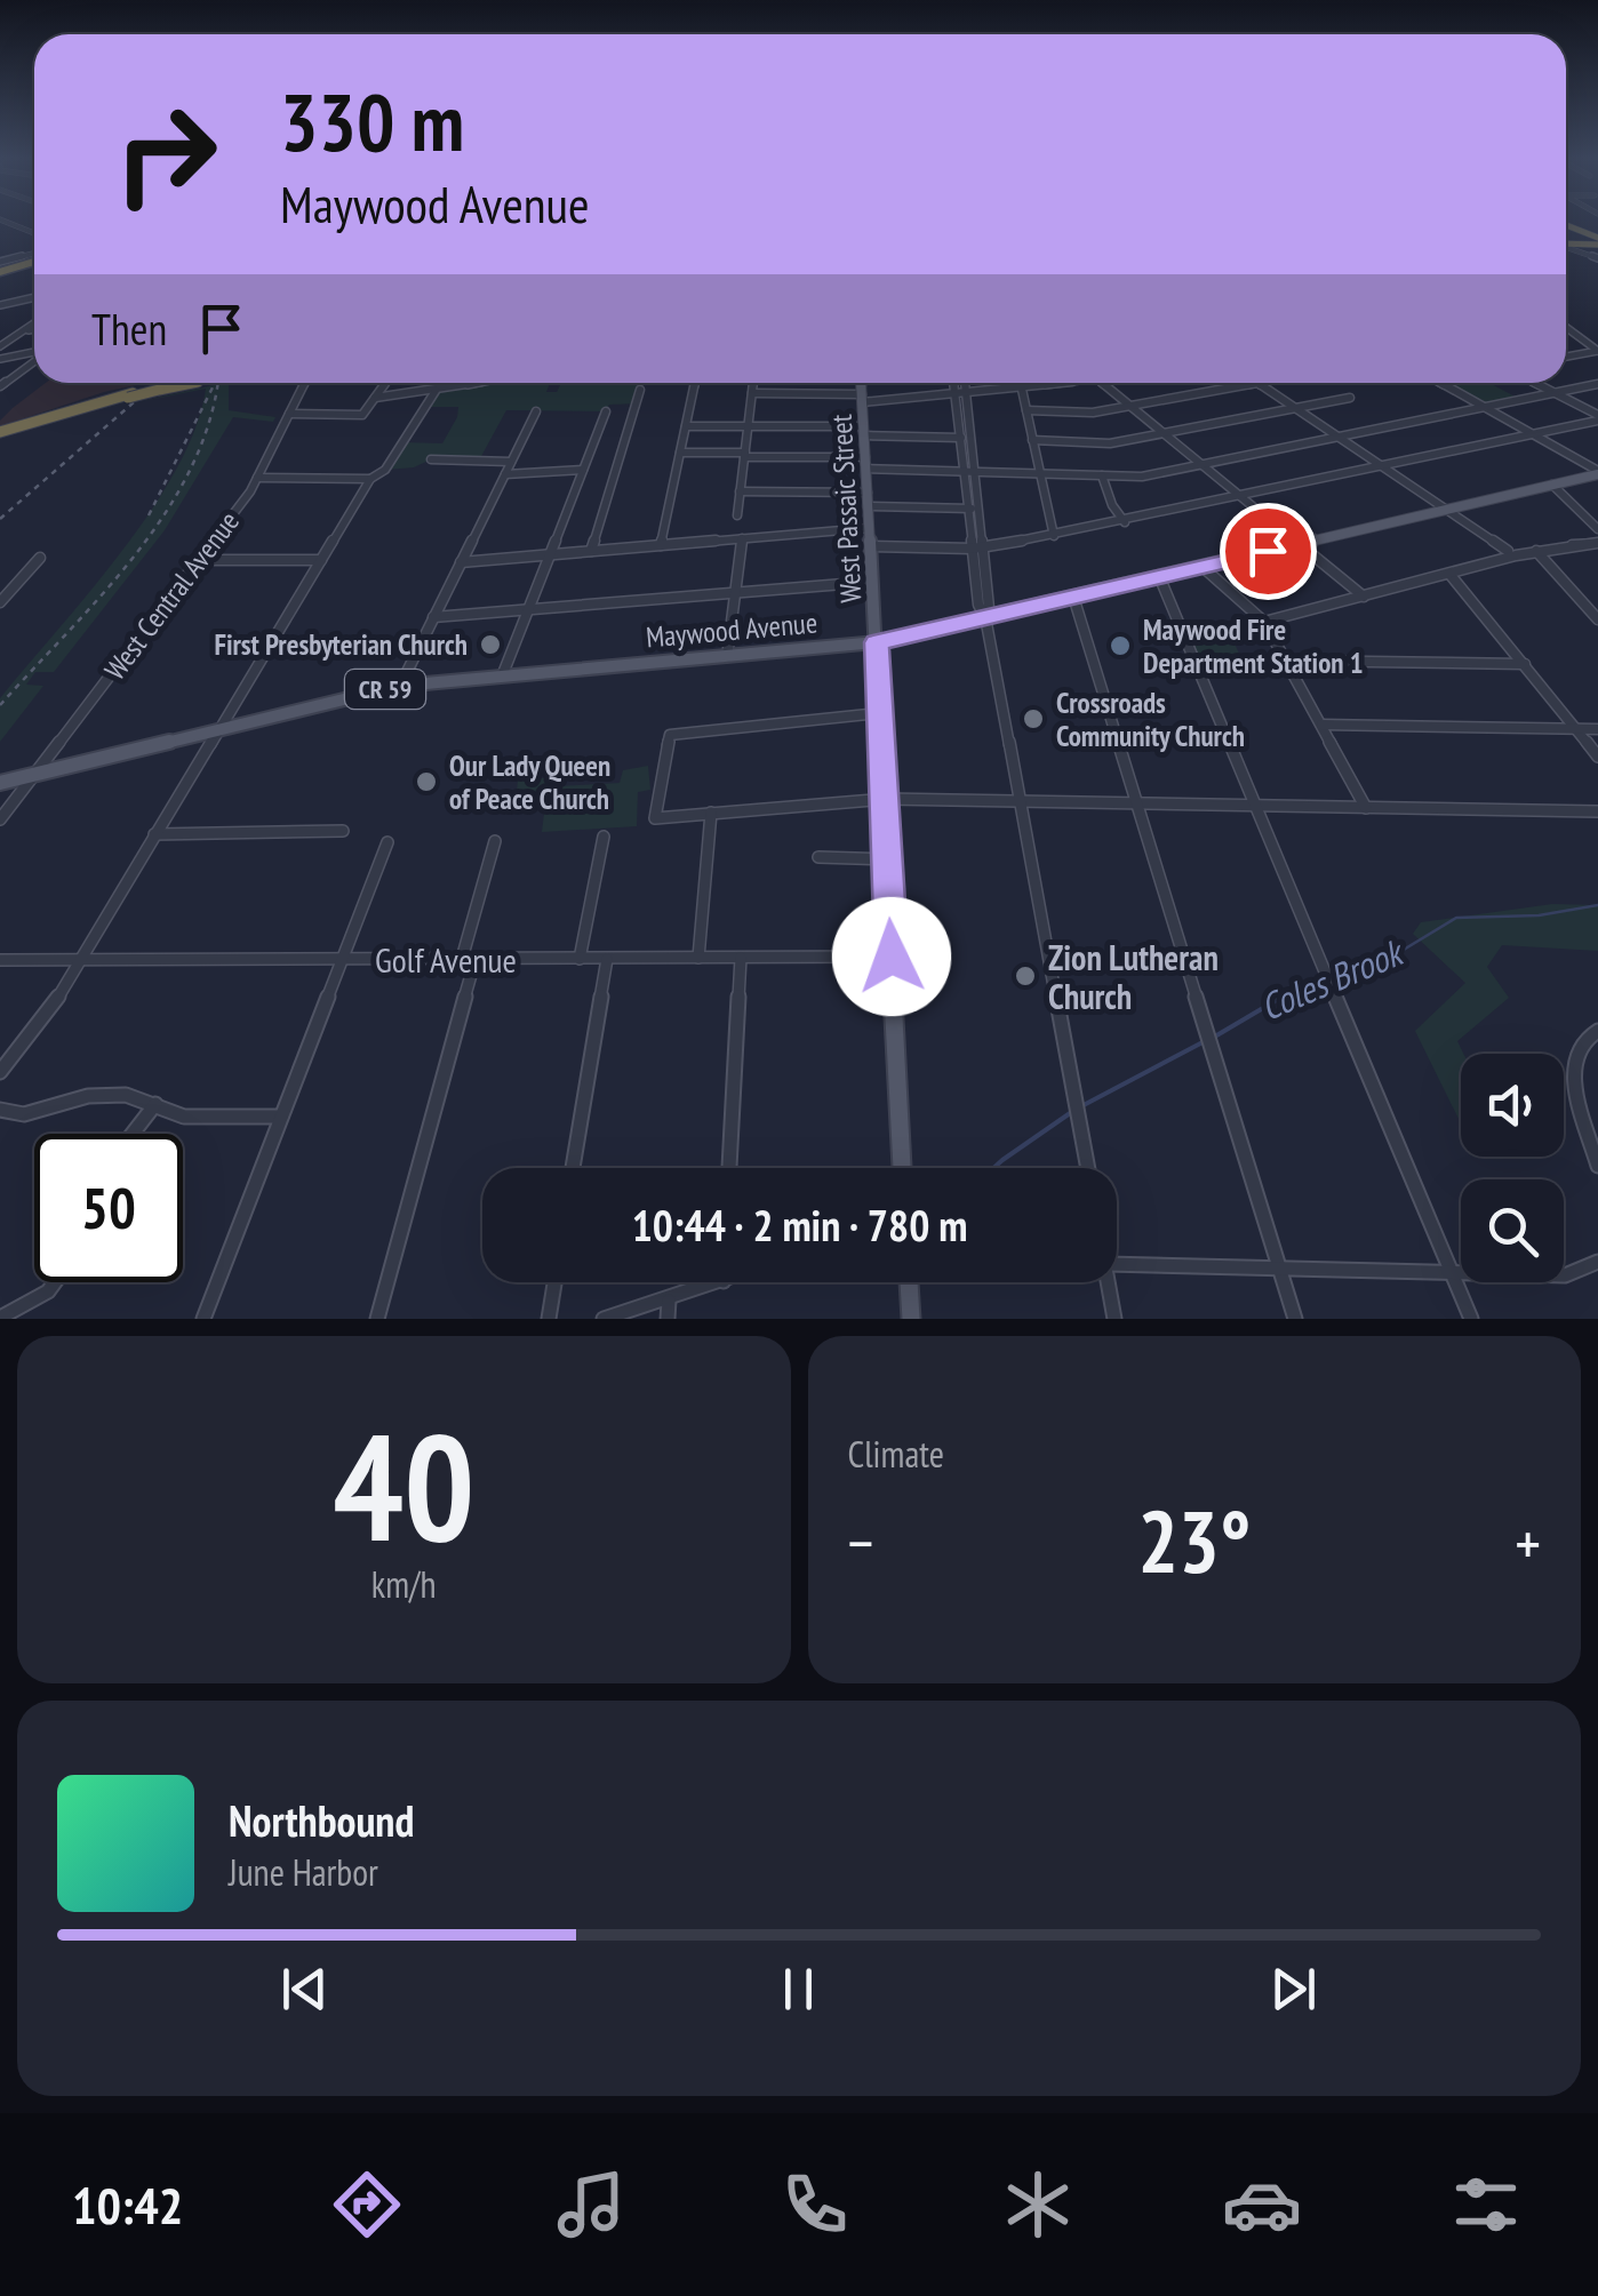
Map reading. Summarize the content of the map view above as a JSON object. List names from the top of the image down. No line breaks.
{"streets":{"main road":["West Passaic Street","Maywood Avenue","CR 59"],"street":["West Central Avenue","Golf Avenue"]},"crossings":[["West Passaic Street","Maywood Avenue"],["West Passaic Street","Golf Avenue"],["West Central Avenue","Maywood Avenue"]],"water":["Coles Brook"],"places":["First Presbyterian Church","Maywood Fire Department Station 1","Crossroads Community Church","Our Lady Queen of Peace Church","Zion Lutheran Church"],"page":{"turn":["330 m","Maywood Avenue"],"then":"Then","limit":"50","trip":"10:44 · 2 min · 780 m","tile":[["40","km/h"],"Climate"],"heat":["−","23°","+"],"song":["Northbound","June Harbor"],"tabs":"10:42"}}
